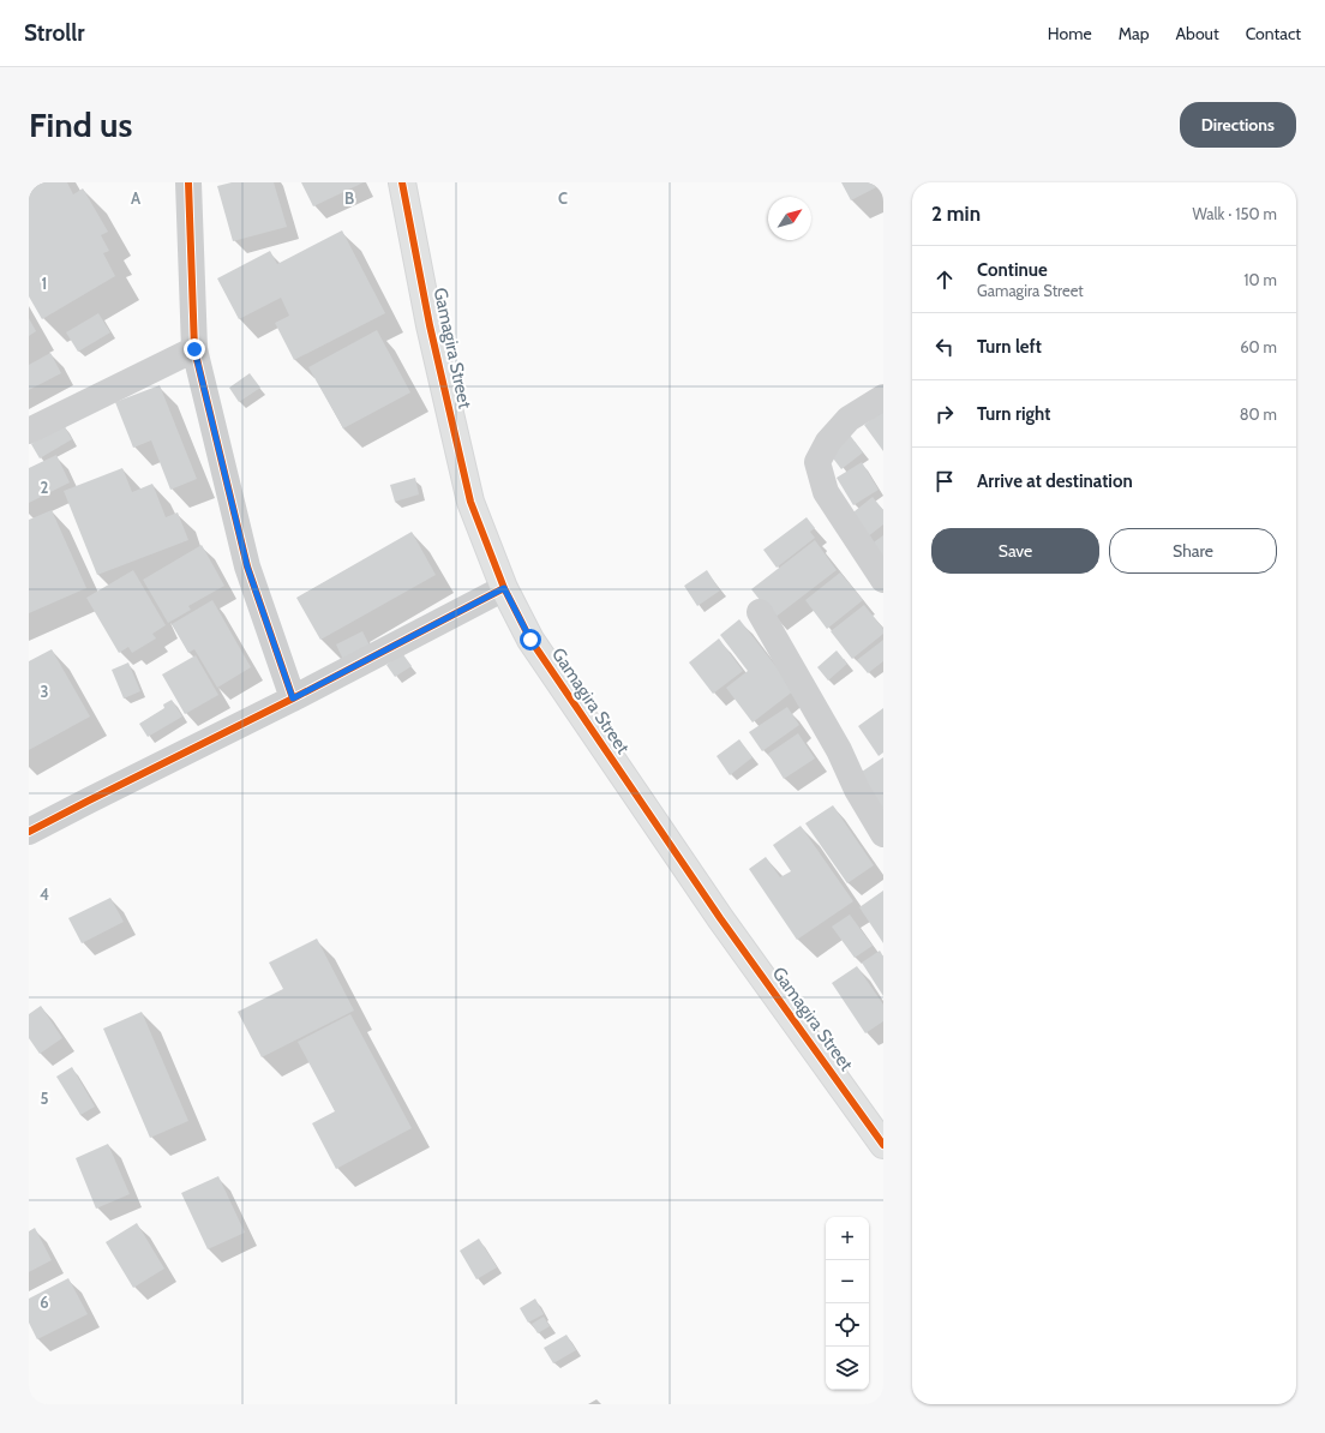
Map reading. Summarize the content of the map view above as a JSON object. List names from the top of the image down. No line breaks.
{"streets":{"street":["Gamagira Street"]},"north":"top right","page":{"header":"Strollr","nav":["Home","Map","About","Contact"],"buttons":["Directions",["Save","Share"]],"title":"Find us","heading":["2 min","Walk · 150 m"],"list":[["Continue","Gamagira Street","10 m"],["Turn left","60 m"],["Turn right","80 m"],"Arrive at destination"],"map_buttons":["+","−"]},"grid":{"columns":["A","B","C"],"rows":["1","2","3","4","5","6"]}}
